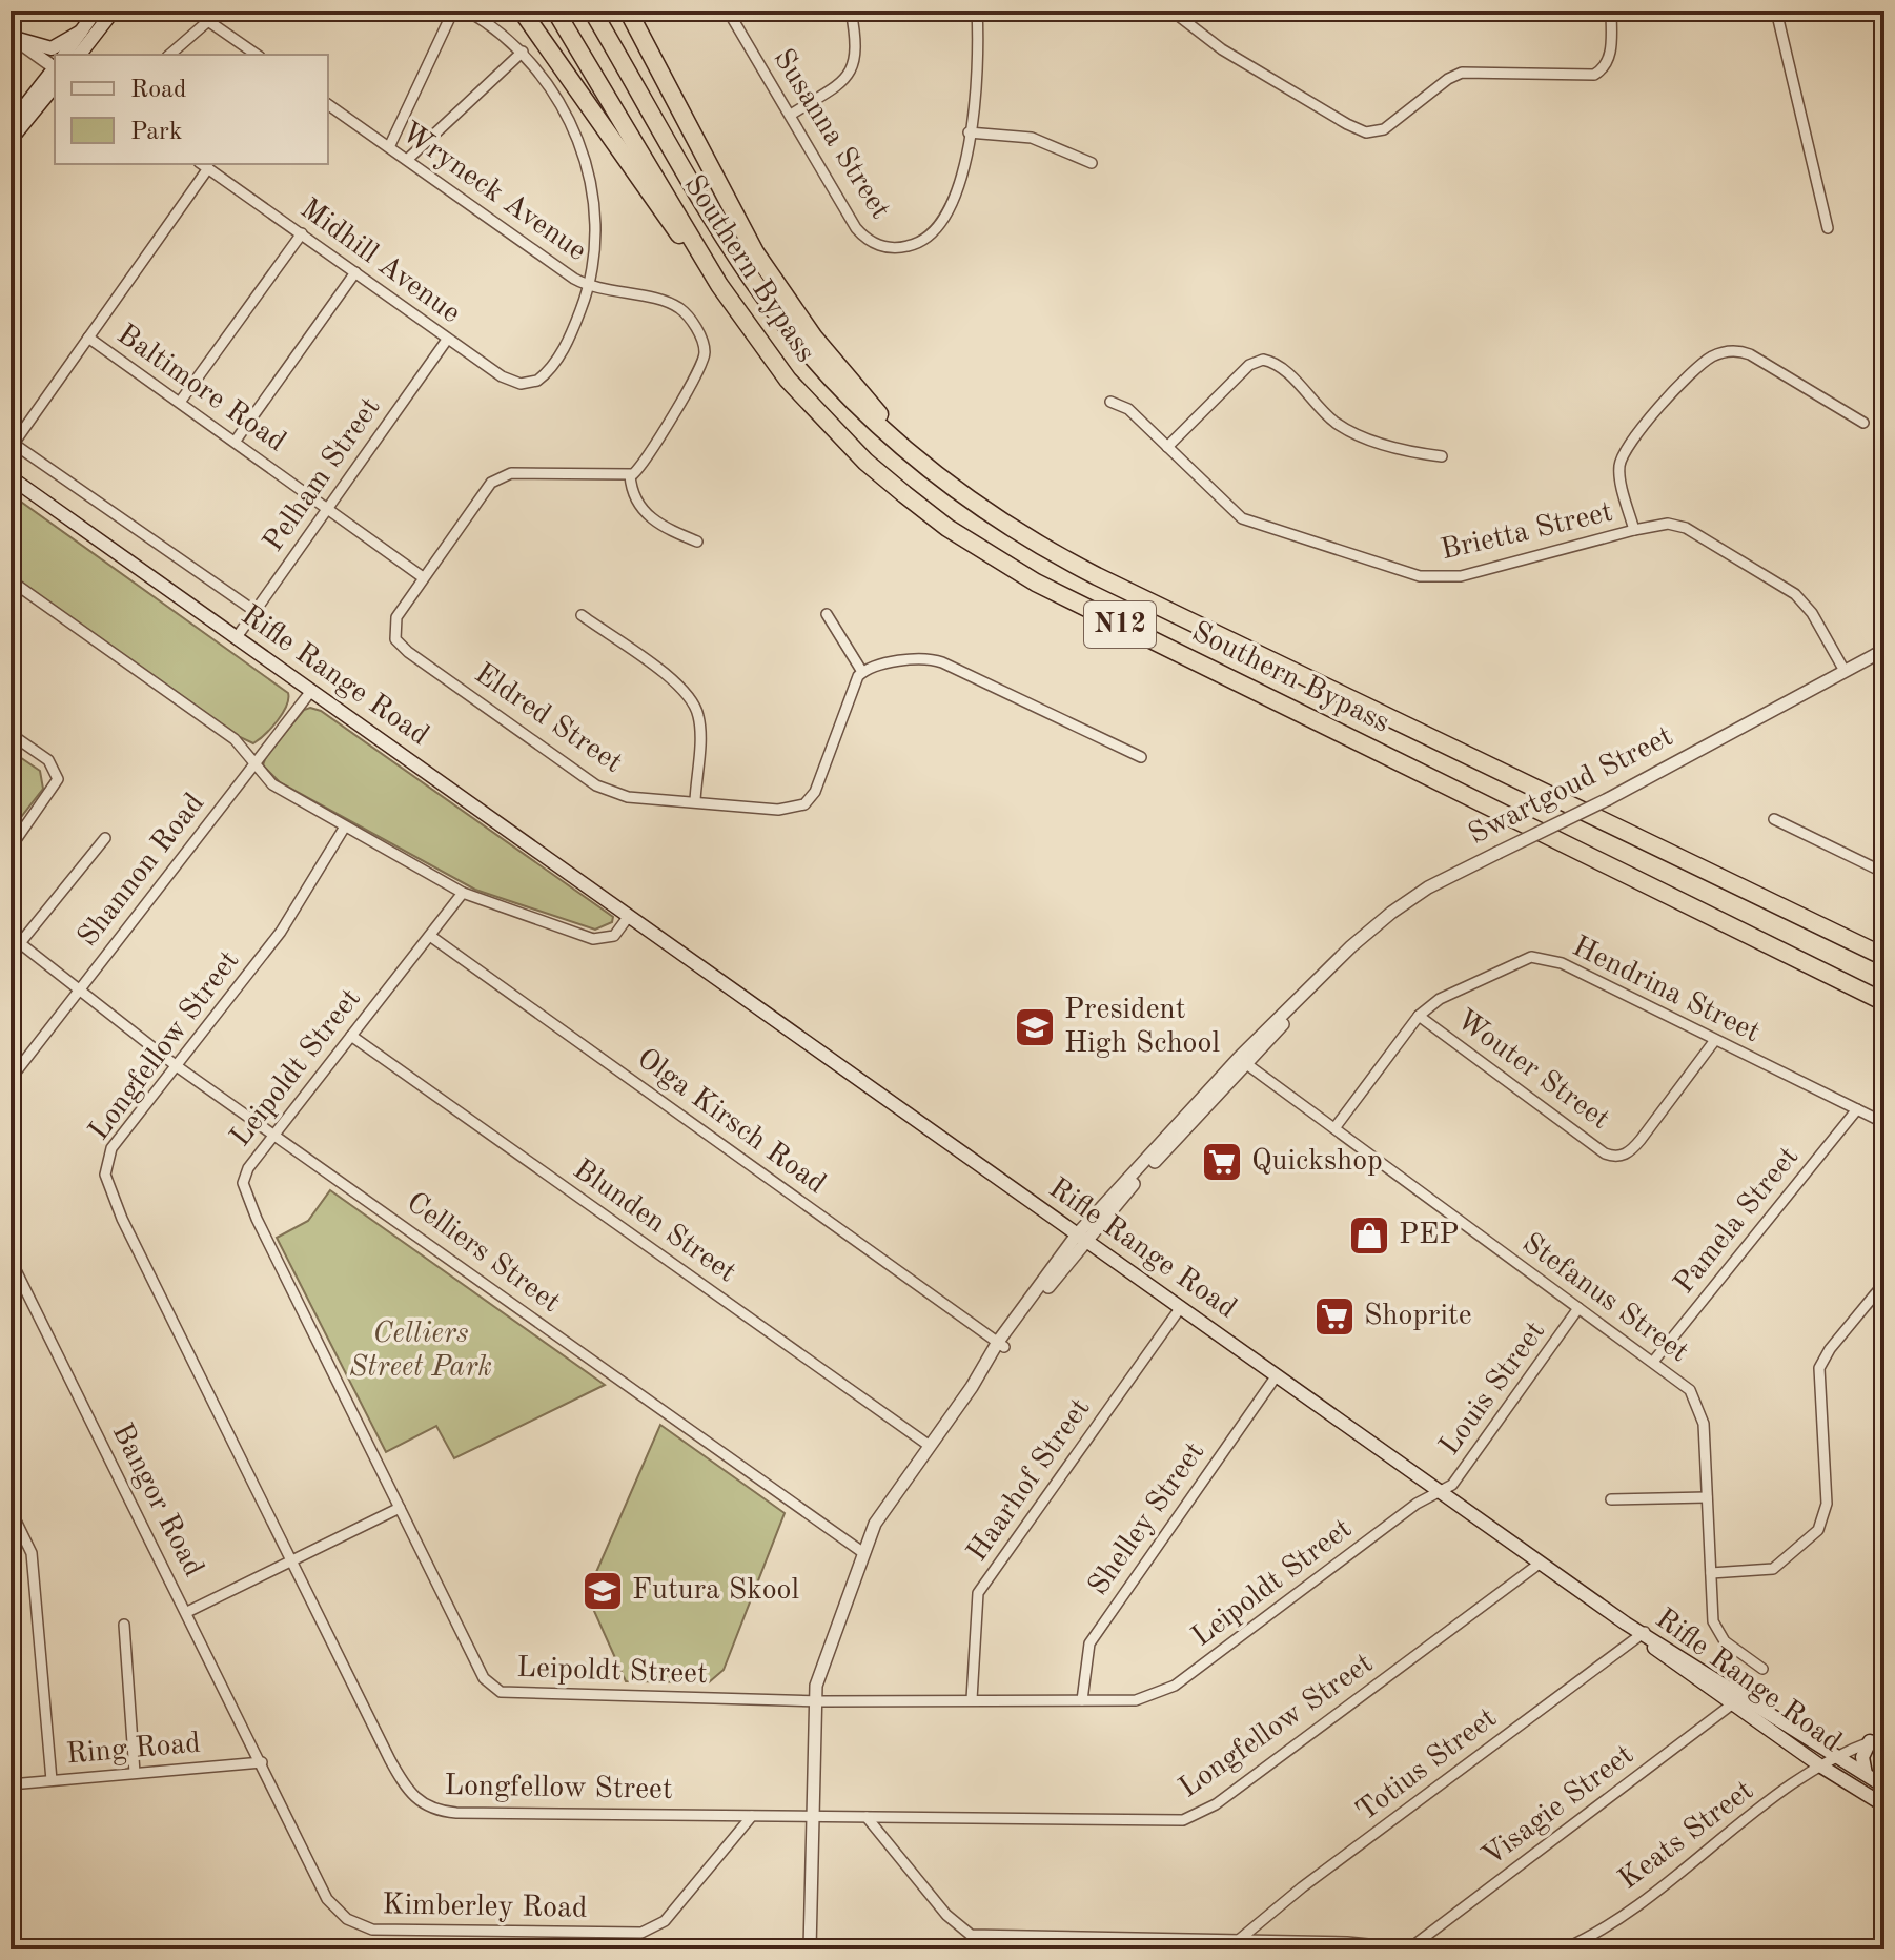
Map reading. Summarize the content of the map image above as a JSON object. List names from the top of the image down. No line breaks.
{"streets":{"highway":["Southern Bypass","N12"],"main road":["Rifle Range Road"],"street":["Susanna Street","Wryneck Avenue","Midhill Avenue","Baltimore Road","Pelham Street","Brietta Street","Eldred Street","Swartgoud Street","Shannon Road","Hendrina Street","Longfellow Street","Leipoldt Street","Wouter Street","Olga Kirsch Road","Pamela Street","Blunden Street","Celliers Street","Stefanus Street","Louis Street","Haarhof Street","Bangor Road","Shelley Street","Ring Road","Totius Street","Visagie Street","Keats Street","Kimberley Road"]},"crossings":[["Wryneck Avenue","Midhill Avenue"],["Midhill Avenue","Pelham Street"],["Baltimore Road","Pelham Street"],["Baltimore Road","Eldred Street"],["Pelham Street","Rifle Range Road"],["Brietta Street","Swartgoud Street"],["Rifle Range Road","Swartgoud Street"],["Rifle Range Road","Shannon Road"],["Rifle Range Road","Longfellow Street"],["Rifle Range Road","Leipoldt Street"],["Rifle Range Road","Louis Street"],["Rifle Range Road","Haarhof Street"],["Rifle Range Road","Shelley Street"],["Rifle Range Road","Totius Street"],["Rifle Range Road","Visagie Street"],["Rifle Range Road","Keats Street"],["Swartgoud Street","Longfellow Street"],["Swartgoud Street","Leipoldt Street"],["Swartgoud Street","Olga Kirsch Road"],["Swartgoud Street","Blunden Street"],["Swartgoud Street","Celliers Street"],["Swartgoud Street","Stefanus Street"],["Shannon Road","Celliers Street"],["Hendrina Street","Wouter Street"],["Hendrina Street","Pamela Street"],["Hendrina Street","Stefanus Street"],["Longfellow Street","Celliers Street"],["Longfellow Street","Kimberley Road"],["Leipoldt Street","Olga Kirsch Road"],["Leipoldt Street","Blunden Street"],["Leipoldt Street","Celliers Street"],["Leipoldt Street","Louis Street"],["Leipoldt Street","Haarhof Street"],["Leipoldt Street","Shelley Street"],["Pamela Street","Stefanus Street"],["Stefanus Street","Louis Street"],["Bangor Road","Ring Road"],["Bangor Road","Kimberley Road"],["Ring Road","Kimberley Road"]],"parks":["Celliers Street Park"],"places":{"school or university":["President High School","Futura Skool"],"supermarket":["Quickshop","Shoprite"],"shop":["PEP"]},"legend":["Road","Park"]}
